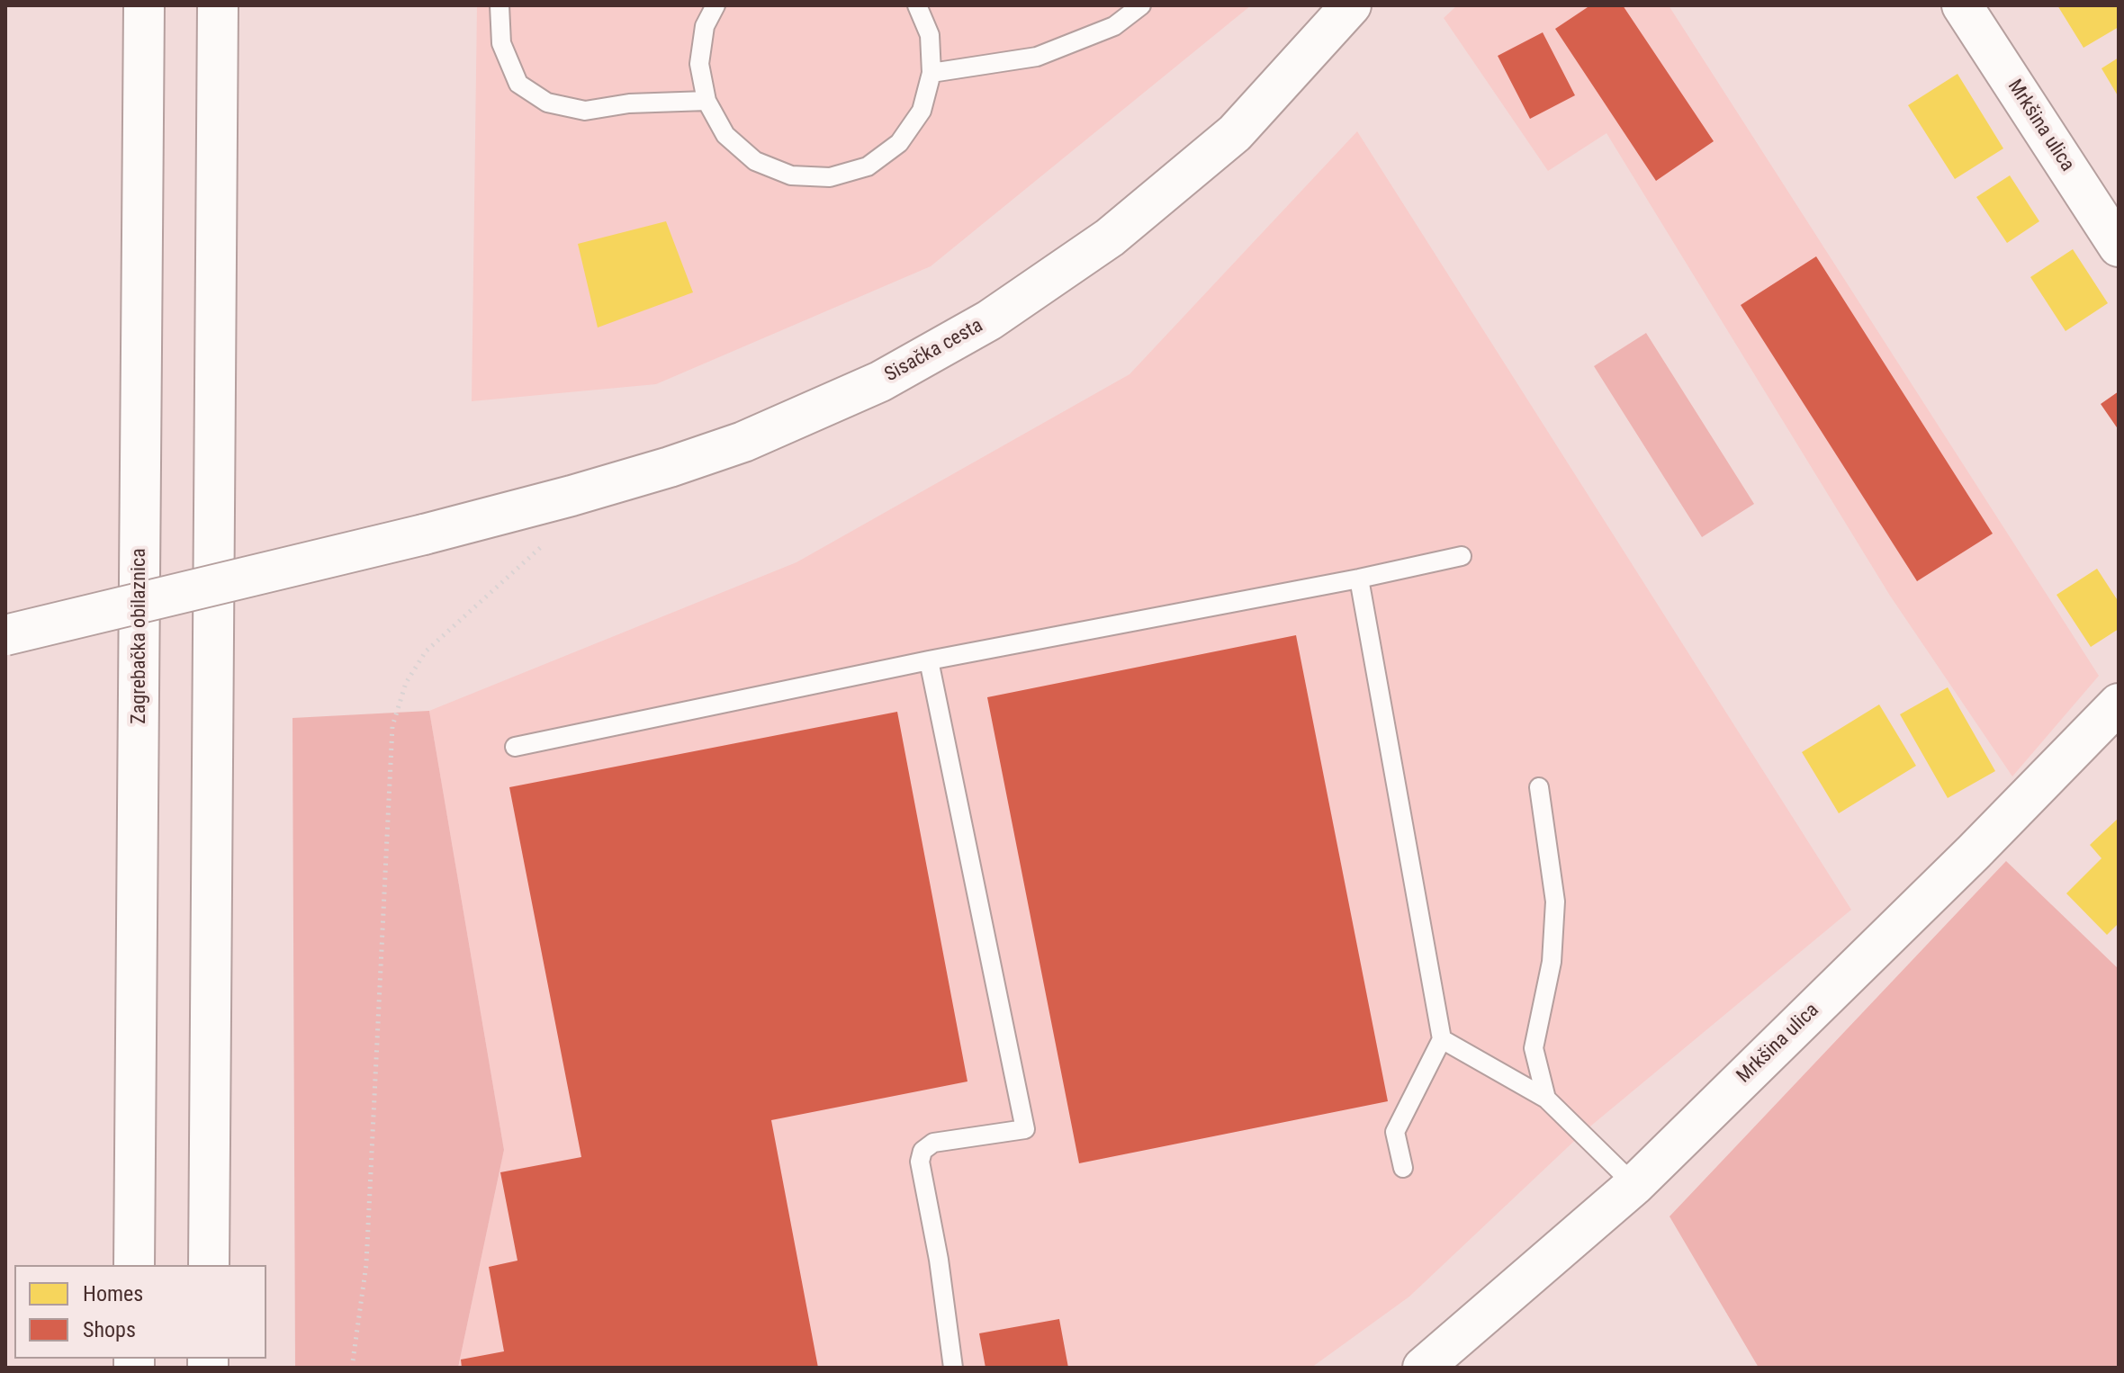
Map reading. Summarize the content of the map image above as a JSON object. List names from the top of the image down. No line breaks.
{"streets":{"main road":["Mrkšina ulica","Sisačka cesta","Zagrebačka obilaznica"]},"legend":["Homes","Shops"]}
